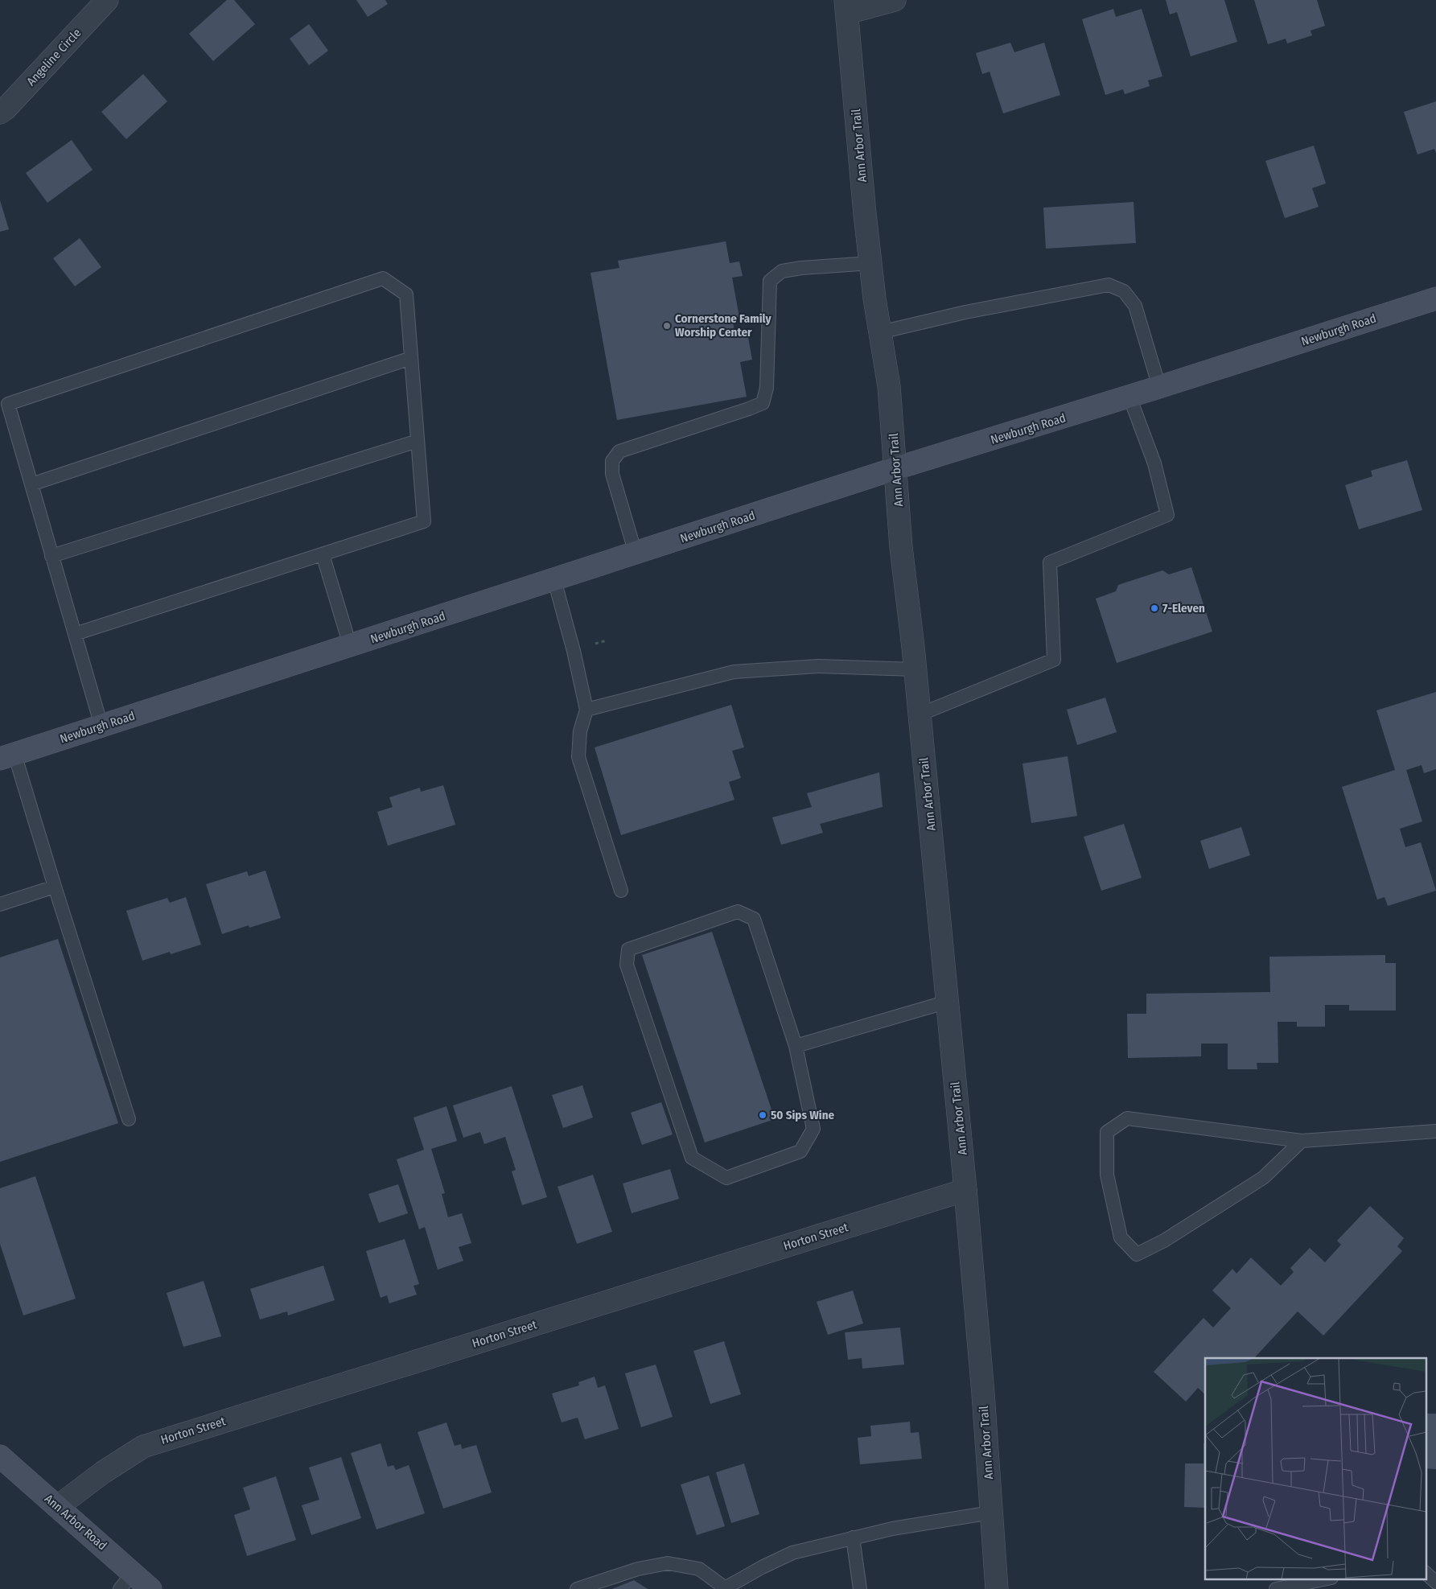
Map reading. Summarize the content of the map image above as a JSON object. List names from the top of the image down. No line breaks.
{"streets":{"main road":["Newburgh Road","Ann Arbor Road"],"street":["Angeline Circle","Ann Arbor Trail","Horton Street"]},"crossings":[["Ann Arbor Trail","Newburgh Road"],["Ann Arbor Trail","Horton Street"],["Horton Street","Ann Arbor Road"]],"places":["Cornerstone Family Worship Center","7-Eleven","50 Sips Wine"]}
